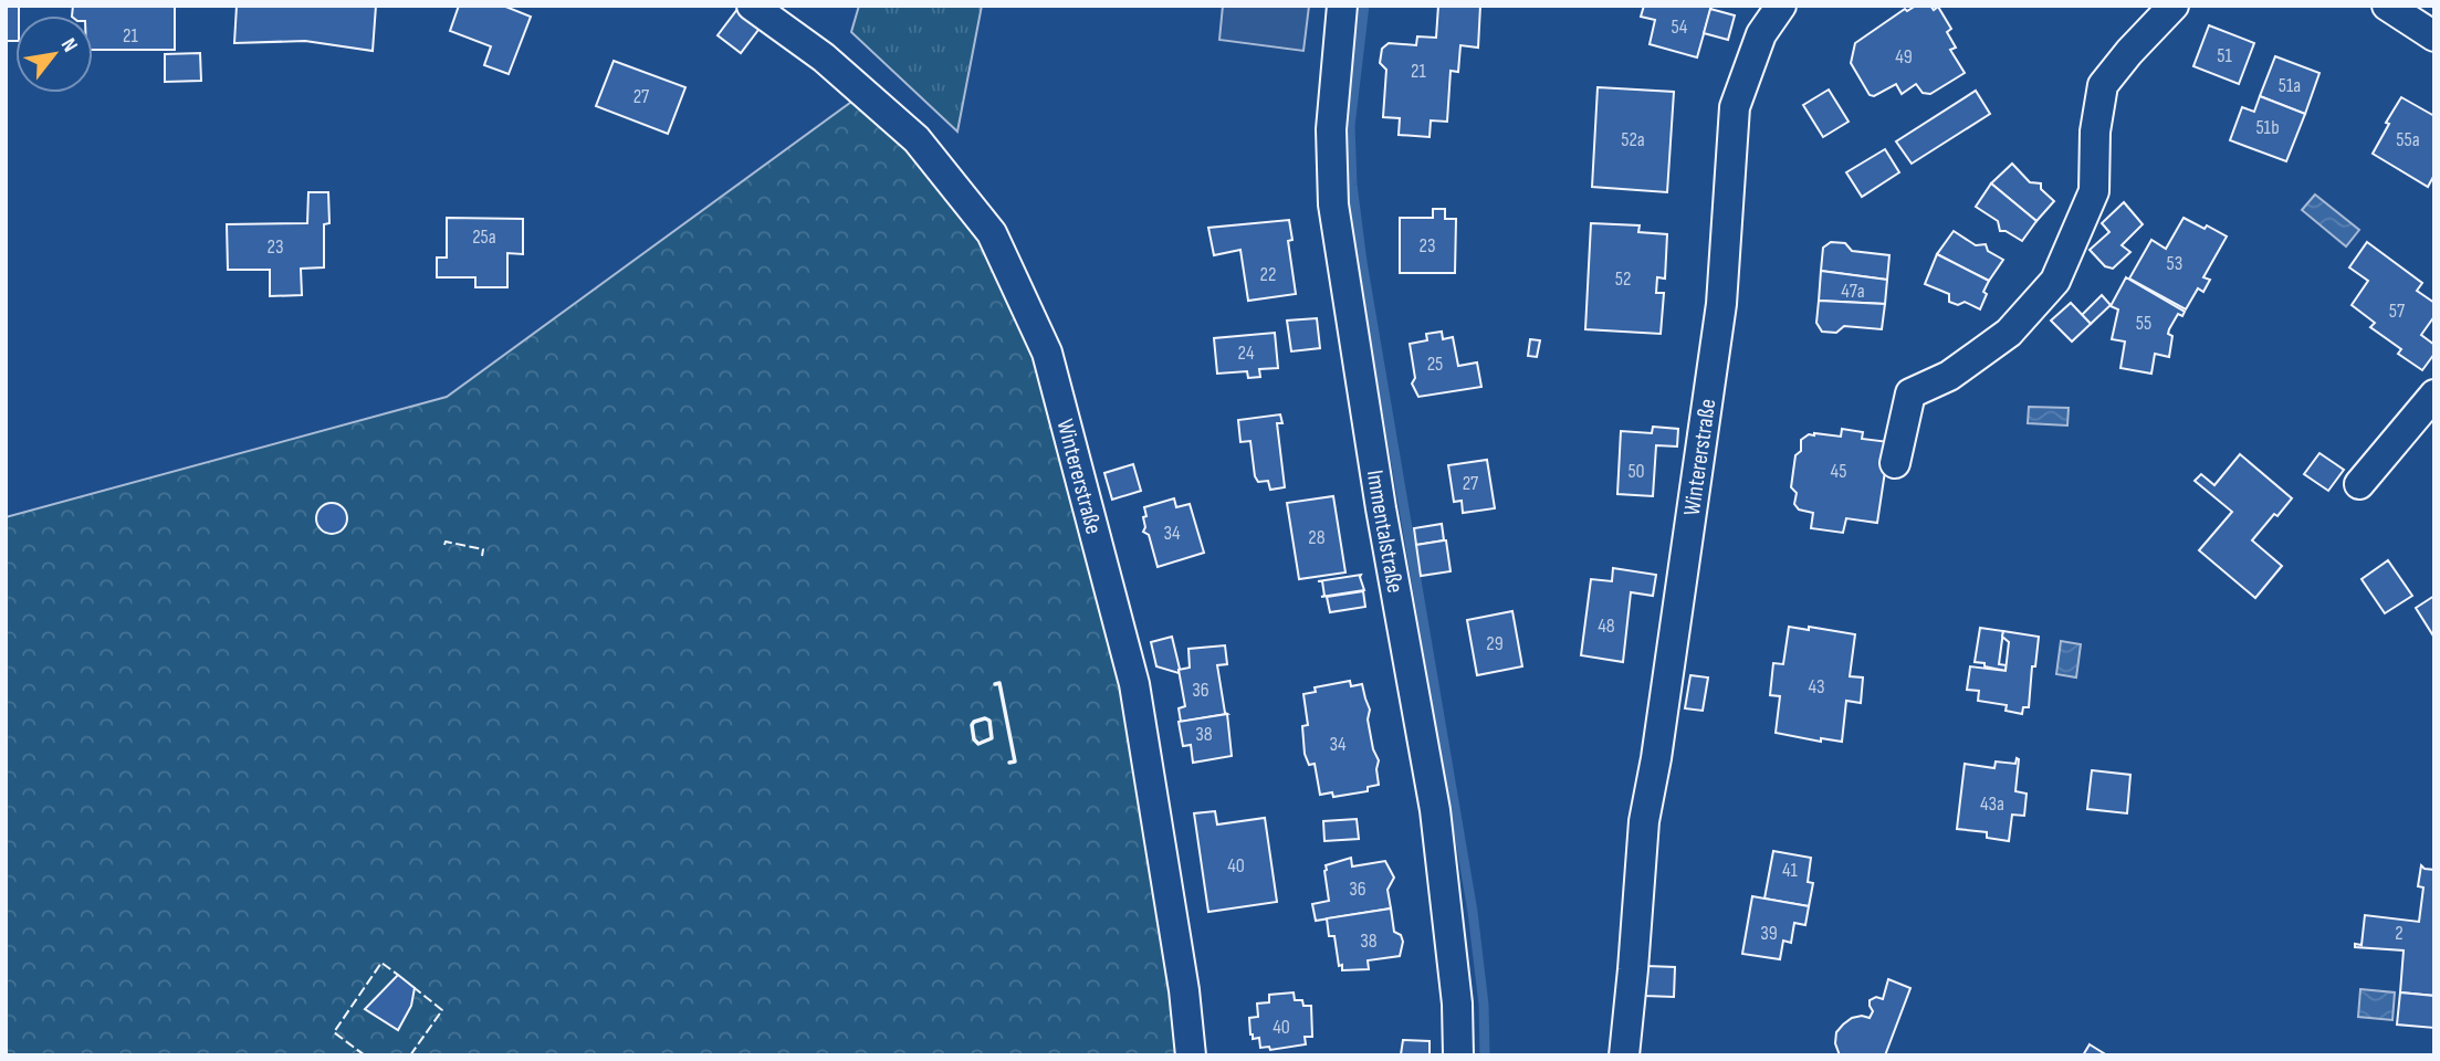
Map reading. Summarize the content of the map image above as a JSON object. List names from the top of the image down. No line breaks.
{"streets":{"street":["Wintererstraße","Immentalstraße"]},"house_numbers":["54","21","51","49","21","51a","27","51b","52a","55a","25a","23","23","53","22","52","47a","57","55","24","25","50","45","27","34","28","48","29","43","36","38","34","43a","40","41","36","39","2","38","40"],"north":"top right"}
